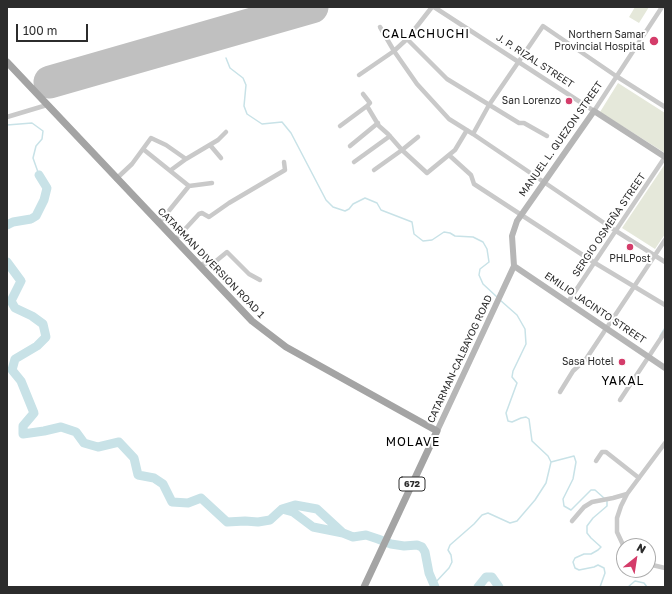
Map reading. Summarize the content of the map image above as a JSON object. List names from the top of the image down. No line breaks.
{"streets":{"main road":["J. P. RIZAL STREET","MANUEL L. QUEZON STREET","CATARMAN DIVERSION ROAD 1","EMILIO JACINTO STREET","CATARMAN-CALBAYOG ROAD","672"],"street":["SERGIO OSMEÑA STREET"]},"crossings":[["J. P. RIZAL STREET","MANUEL L. QUEZON STREET"],["J. P. RIZAL STREET","SERGIO OSMEÑA STREET"],["MANUEL L. QUEZON STREET","EMILIO JACINTO STREET"],["MANUEL L. QUEZON STREET","CATARMAN-CALBAYOG ROAD"],["SERGIO OSMEÑA STREET","EMILIO JACINTO STREET"],["CATARMAN DIVERSION ROAD 1","CATARMAN-CALBAYOG ROAD"],["EMILIO JACINTO STREET","CATARMAN-CALBAYOG ROAD"]],"districts":["CALACHUCHI","YAKAL","MOLAVE"],"places":["Northern Samar Provincial Hospital","San Lorenzo","PHLPost","Sasa Hotel"],"scale_bar":"100 m","north":"top right"}
